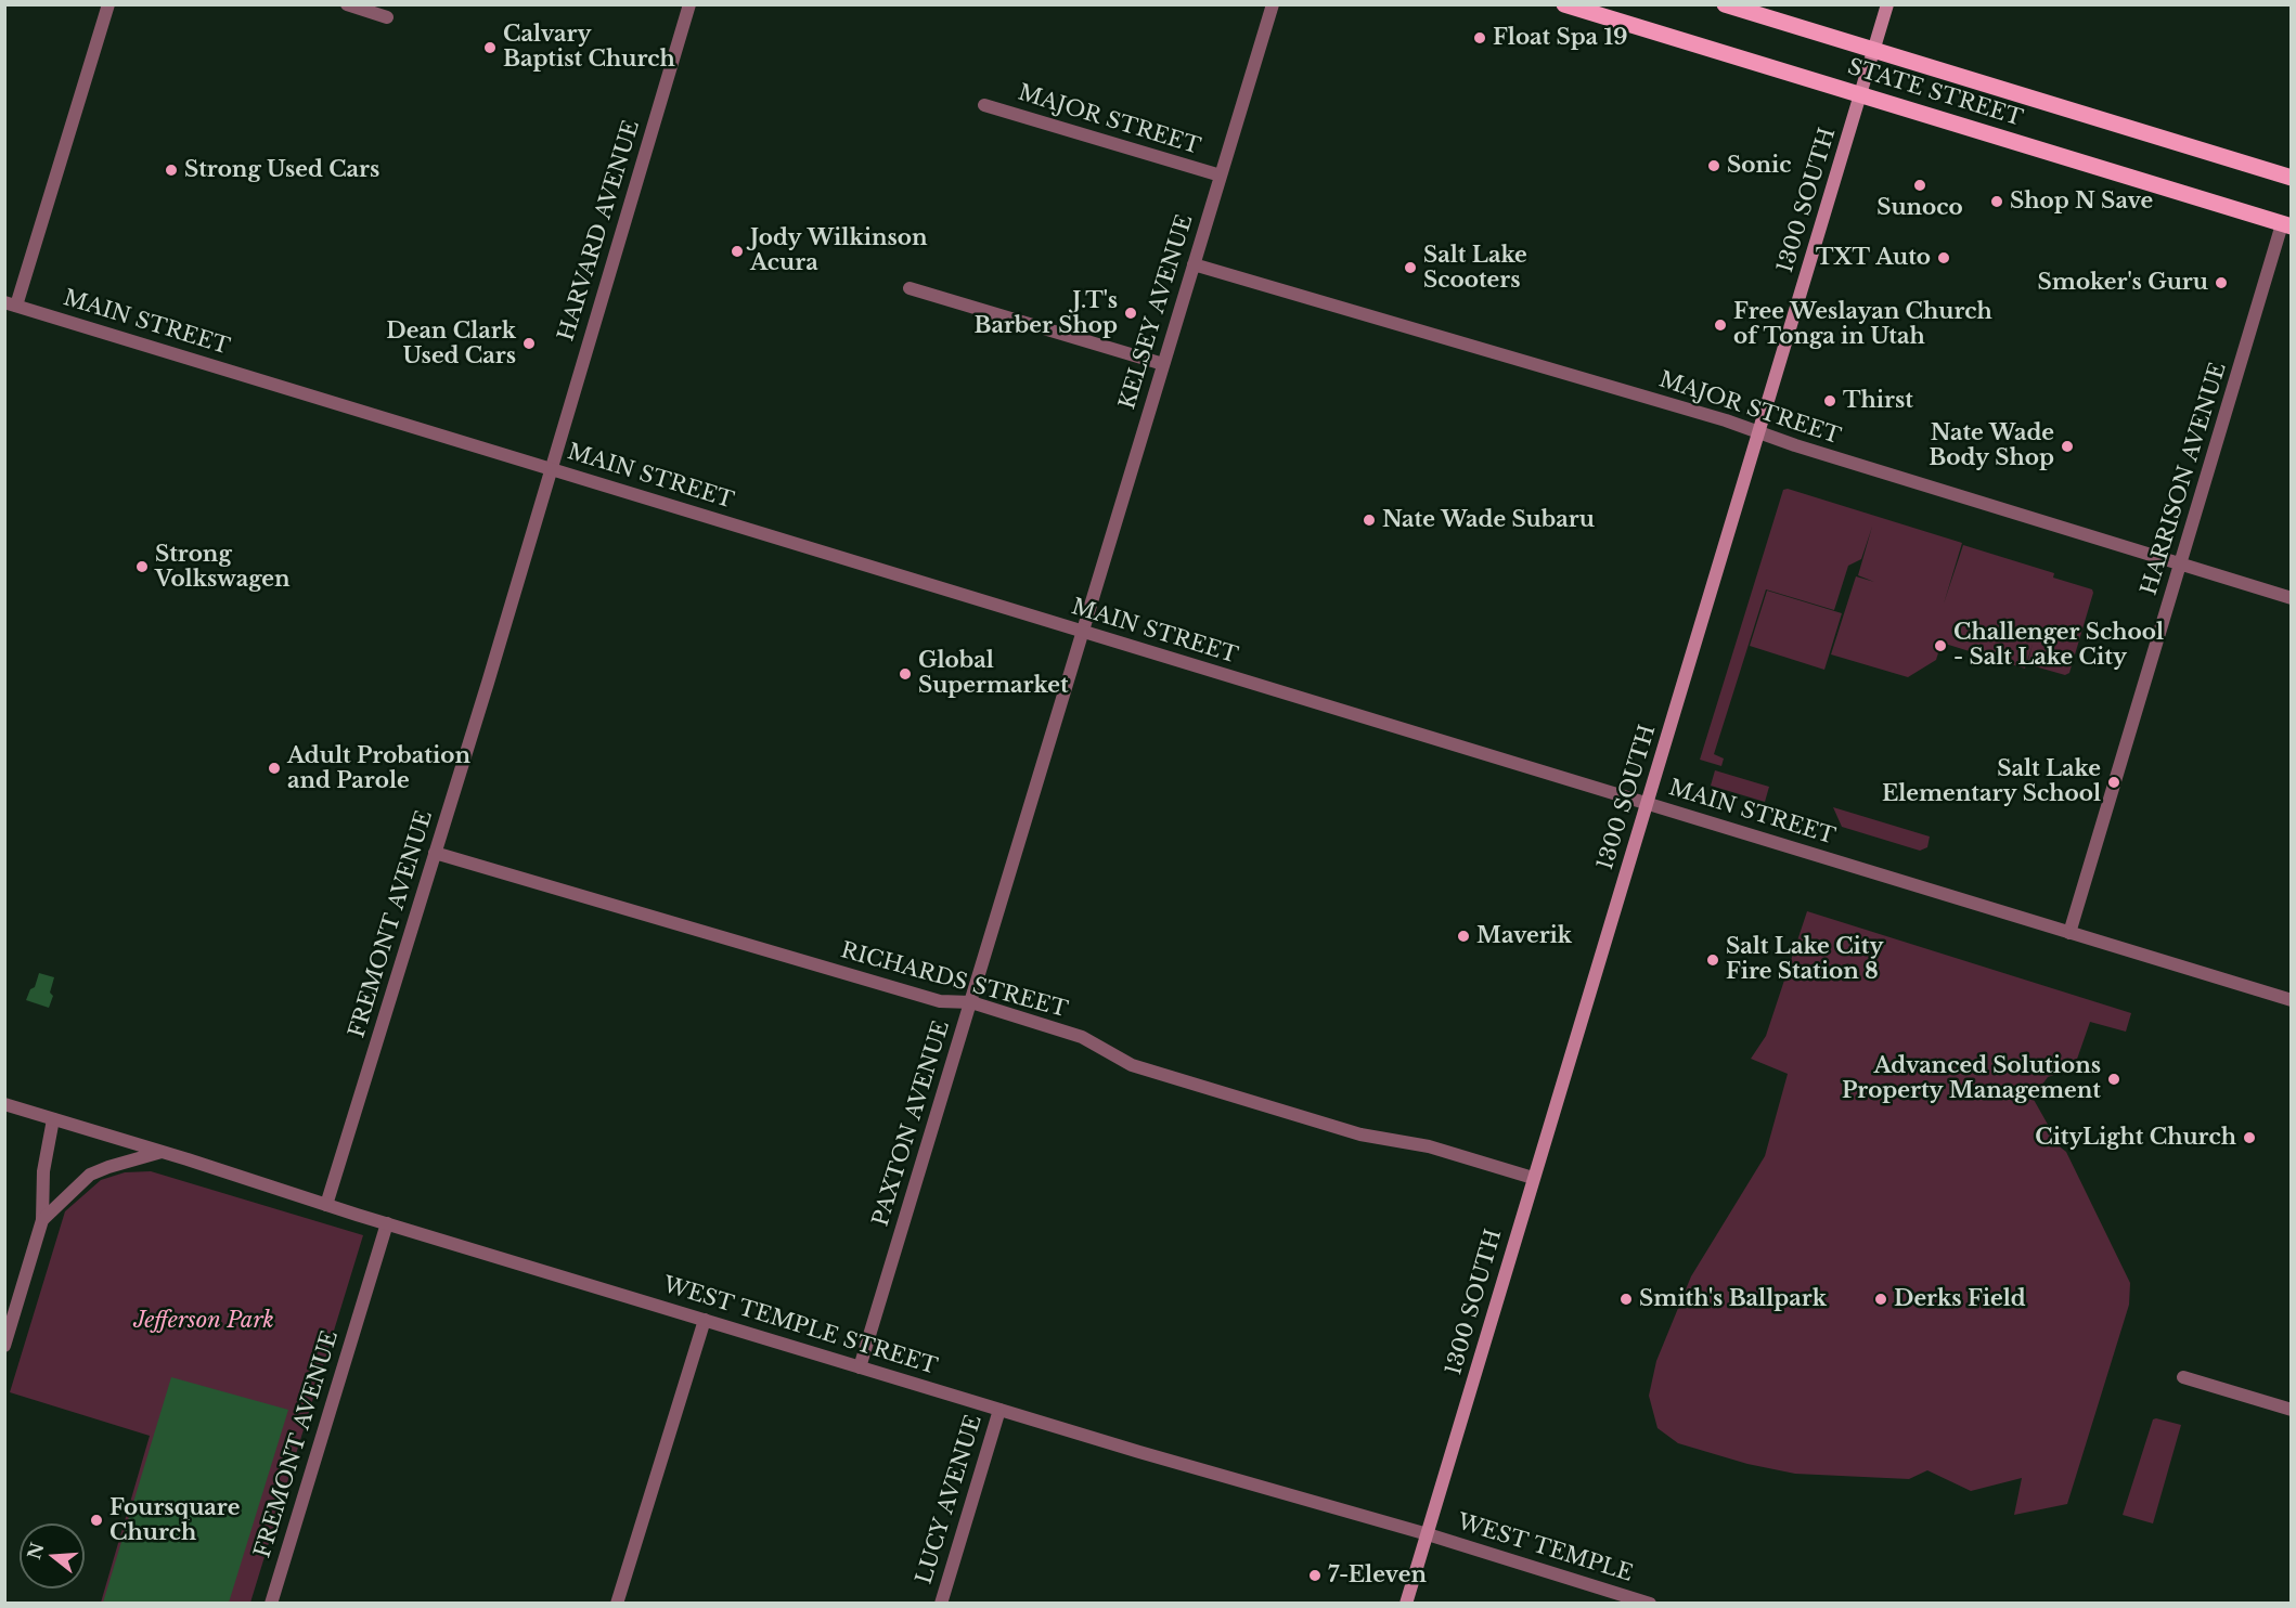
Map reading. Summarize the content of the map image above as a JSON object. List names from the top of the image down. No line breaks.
{"streets":{"main road":["STATE STREET","1300 SOUTH"],"street":["MAJOR STREET","HARVARD AVENUE","KELSEY AVENUE","MAIN STREET","HARRISON AVENUE","FREMONT AVENUE","RICHARDS STREET","PAXTON AVENUE","WEST TEMPLE STREET","LUCY AVENUE","WEST TEMPLE"]},"crossings":[["STATE STREET","1300 SOUTH"],["STATE STREET","HARRISON AVENUE"],["MAJOR STREET","1300 SOUTH"],["MAJOR STREET","KELSEY AVENUE"],["MAJOR STREET","HARRISON AVENUE"],["1300 SOUTH","MAIN STREET"],["1300 SOUTH","RICHARDS STREET"],["1300 SOUTH","WEST TEMPLE STREET"],["1300 SOUTH","WEST TEMPLE"],["HARVARD AVENUE","MAIN STREET"],["HARVARD AVENUE","FREMONT AVENUE"],["KELSEY AVENUE","MAIN STREET"],["KELSEY AVENUE","PAXTON AVENUE"],["MAIN STREET","HARRISON AVENUE"],["MAIN STREET","FREMONT AVENUE"],["MAIN STREET","PAXTON AVENUE"],["FREMONT AVENUE","RICHARDS STREET"],["FREMONT AVENUE","WEST TEMPLE STREET"],["RICHARDS STREET","PAXTON AVENUE"],["PAXTON AVENUE","WEST TEMPLE STREET"],["WEST TEMPLE STREET","LUCY AVENUE"],["WEST TEMPLE STREET","WEST TEMPLE"]],"parks":["Jefferson Park"],"places":["Float Spa 19","Calvary Baptist Church","Sonic","Strong Used Cars","Sunoco","Shop N Save","Jody Wilkinson Acura","TXT Auto","Salt Lake Scooters","Smoker's Guru","J.T's Barber Shop","Free Weslayan Church of Tonga in Utah","Dean Clark Used Cars","Thirst","Nate Wade Body Shop","Nate Wade Subaru","Strong Volkswagen","Challenger School - Salt Lake City","Global Supermarket","Adult Probation and Parole","Salt Lake Elementary School","Maverik","Salt Lake City Fire Station 8","Advanced Solutions Property Management","CityLight Church","Smith's Ballpark","Derks Field","Foursquare Church","7-Eleven"],"north":"left"}
